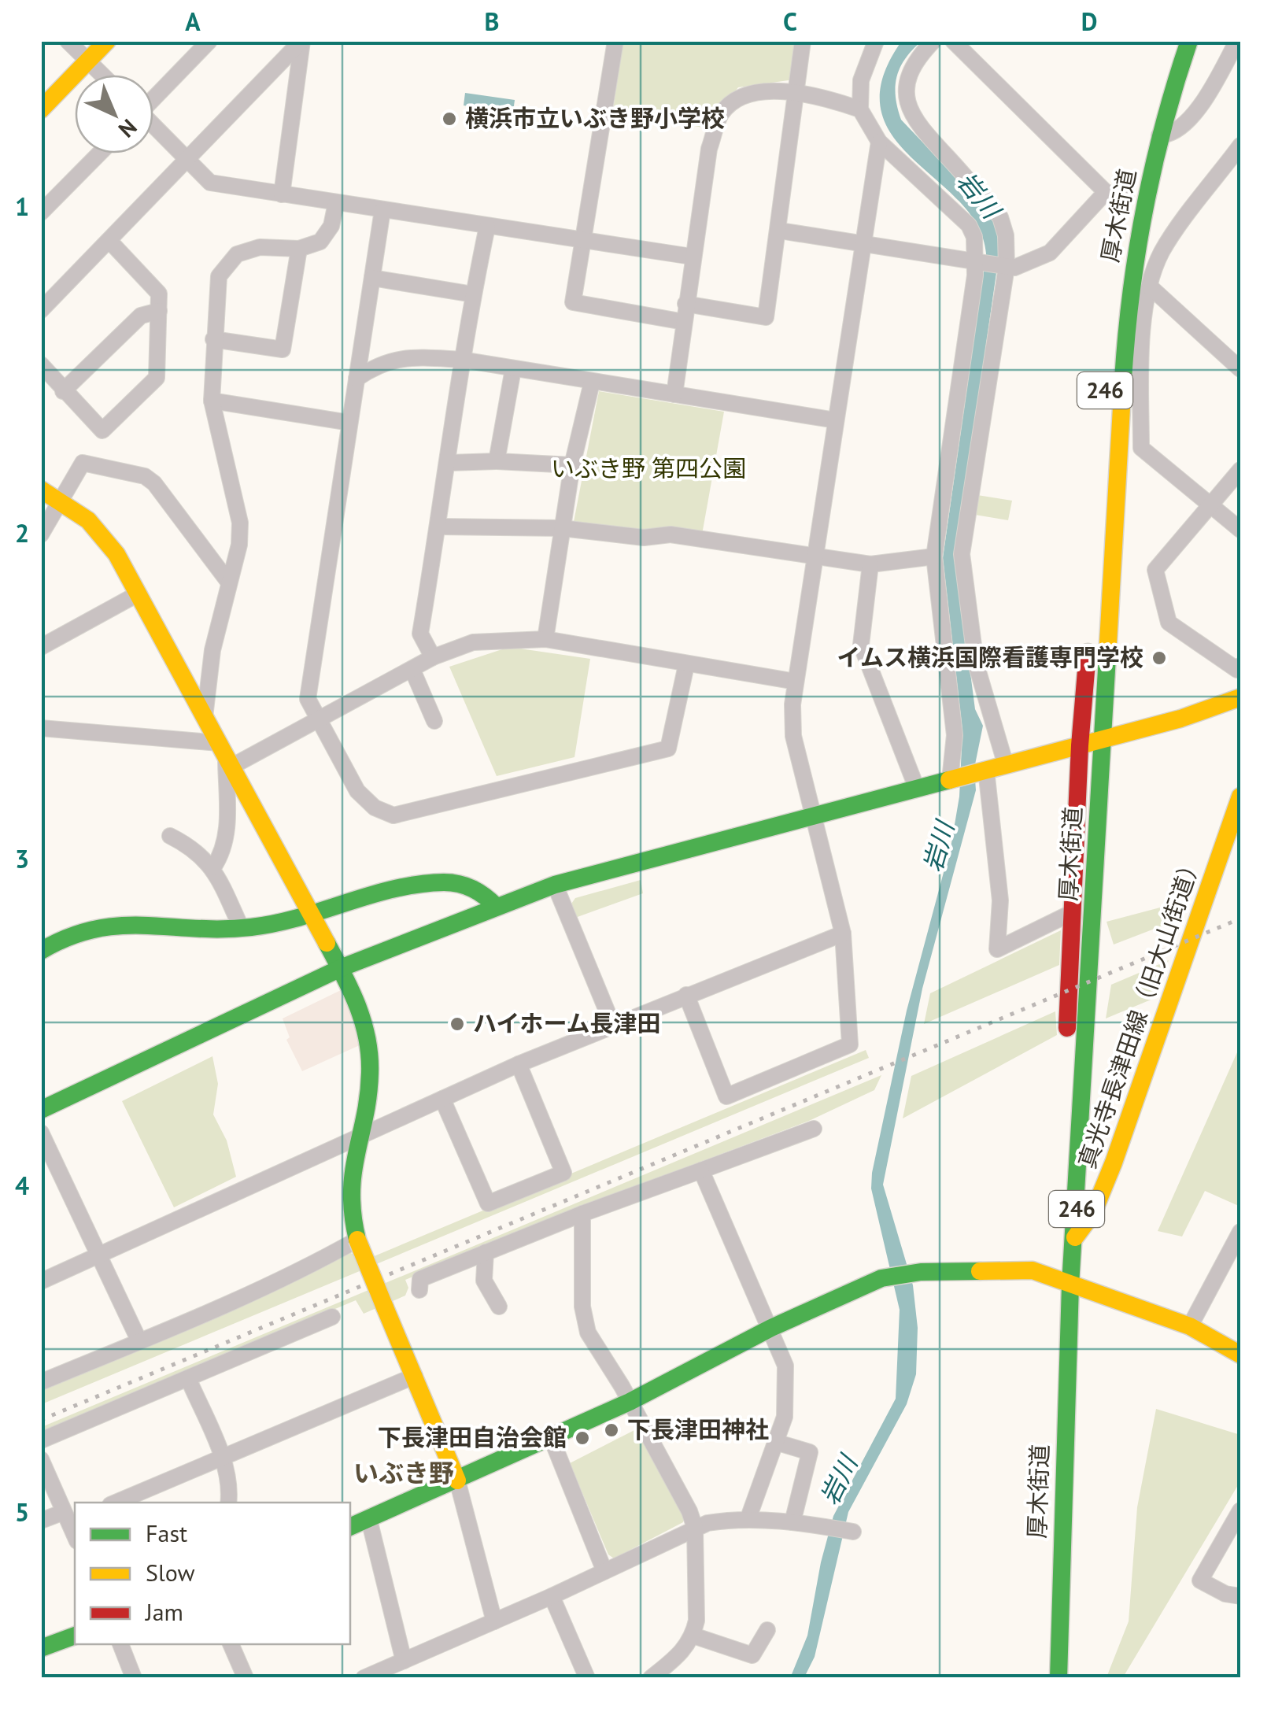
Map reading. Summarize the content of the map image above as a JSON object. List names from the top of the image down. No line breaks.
{"streets":{"main road":["厚木街道","246","真光寺長津田線（旧大山街道）"]},"crossings":[["厚木街道","真光寺長津田線（旧大山街道）"]],"districts":["いぶき野"],"water":["岩川"],"parks":["いぶき野 第四公園"],"places":["横浜市立いぶき野小学校","イムス横浜国際看護専門学校","ハイホーム長津田","下長津田神社","下長津田自治会館"],"legend":["Fast","Slow","Jam"],"north":"bottom right","grid":{"columns":["A","B","C","D"],"rows":["1","2","3","4","5"]}}
